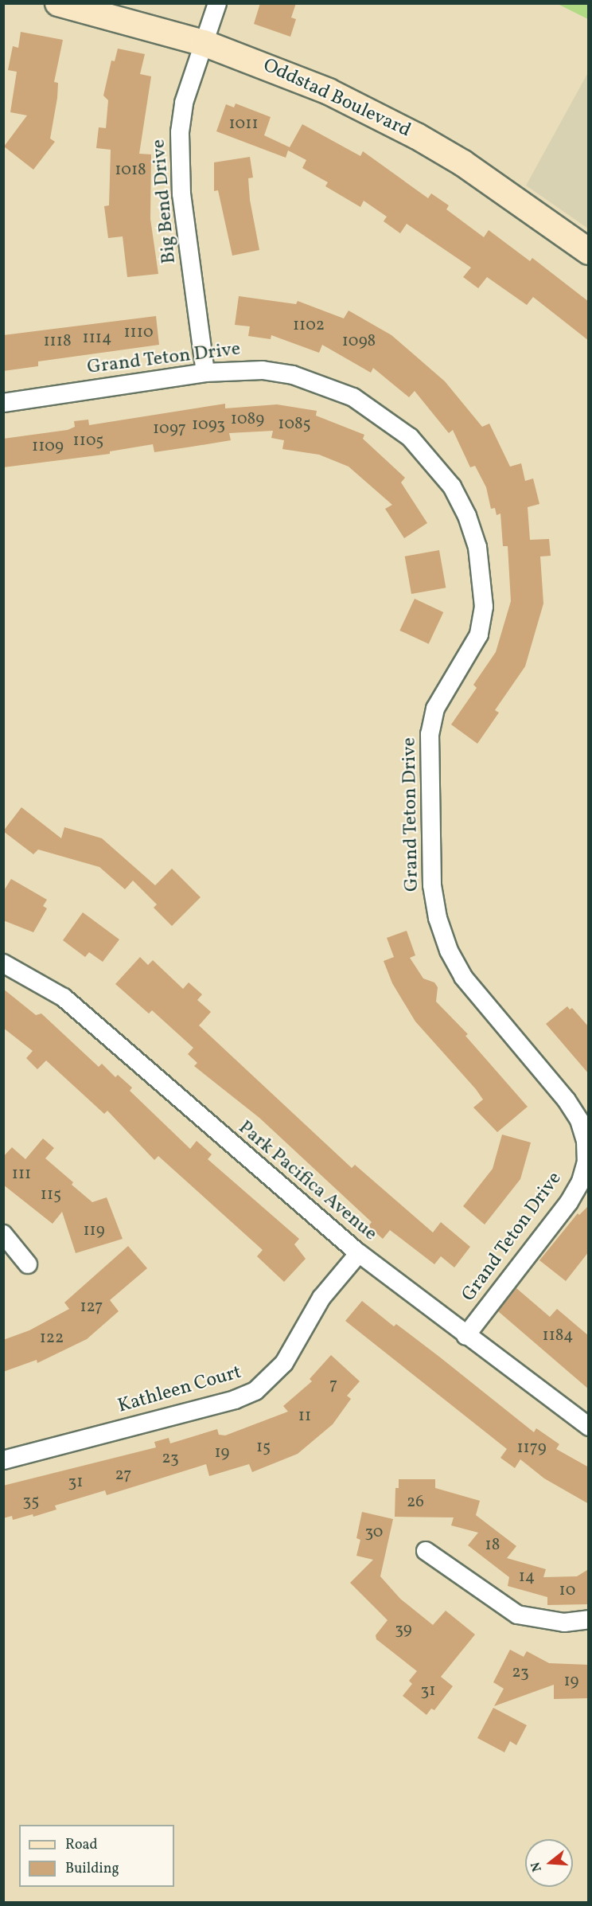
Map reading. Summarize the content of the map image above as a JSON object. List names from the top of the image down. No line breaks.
{"streets":{"street":["Oddstad Boulevard","Big Bend Drive","Grand Teton Drive","Park Pacifica Avenue","Kathleen Court"]},"crossings":[["Oddstad Boulevard","Big Bend Drive"],["Big Bend Drive","Grand Teton Drive"],["Grand Teton Drive","Park Pacifica Avenue"],["Park Pacifica Avenue","Kathleen Court"]],"house_numbers":["1011","1018","1102","1110","1114","1118","1098","1089","1085","1093","1097","1105","1109","111","115","119","127","1184","122","7","11","15","1179","19","23","27","31","35","26","30","18","14","10","39","23","19","31"],"legend":["Road","Building"],"north":"left"}
